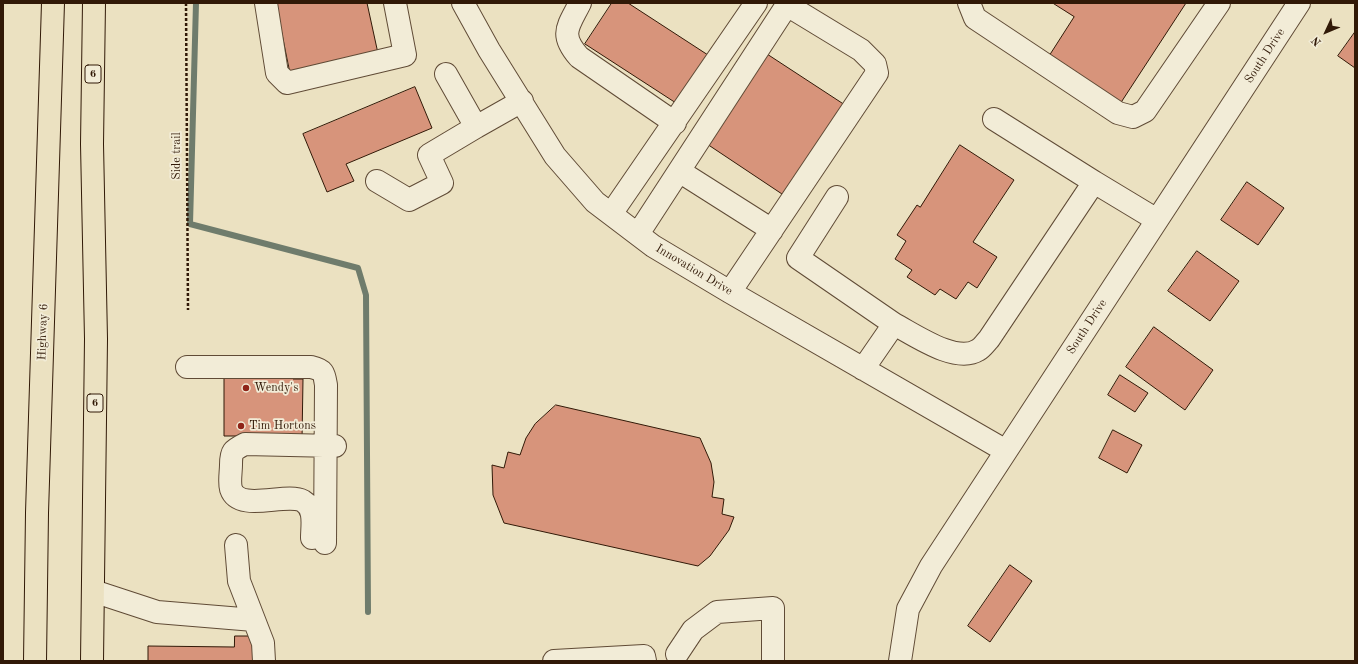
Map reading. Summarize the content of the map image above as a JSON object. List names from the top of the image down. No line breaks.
{"streets":{"highway":["6","Highway 6"],"street":["South Drive","Innovation Drive"],"path":["Side trail"]},"crossings":[["South Drive","Innovation Drive"]],"places":["Wendy's","Tim Hortons"],"north":"bottom left"}
